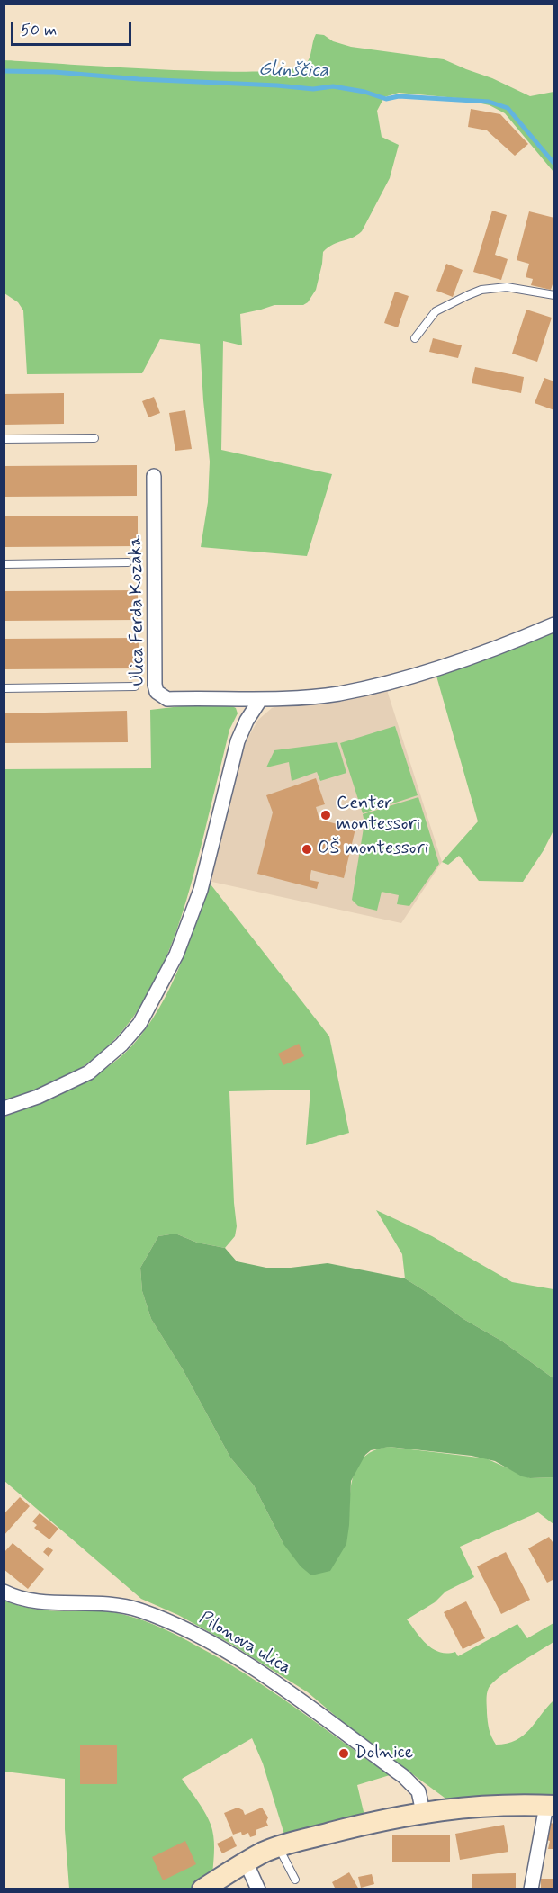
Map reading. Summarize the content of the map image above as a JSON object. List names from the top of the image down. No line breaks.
{"streets":{"street":["Ulica Ferda Kozaka","Pilonova ulica"]},"water":["Glinščica"],"places":["Center montessori","OŠ montessori","Dolnice"],"scale_bar":"50 m"}
